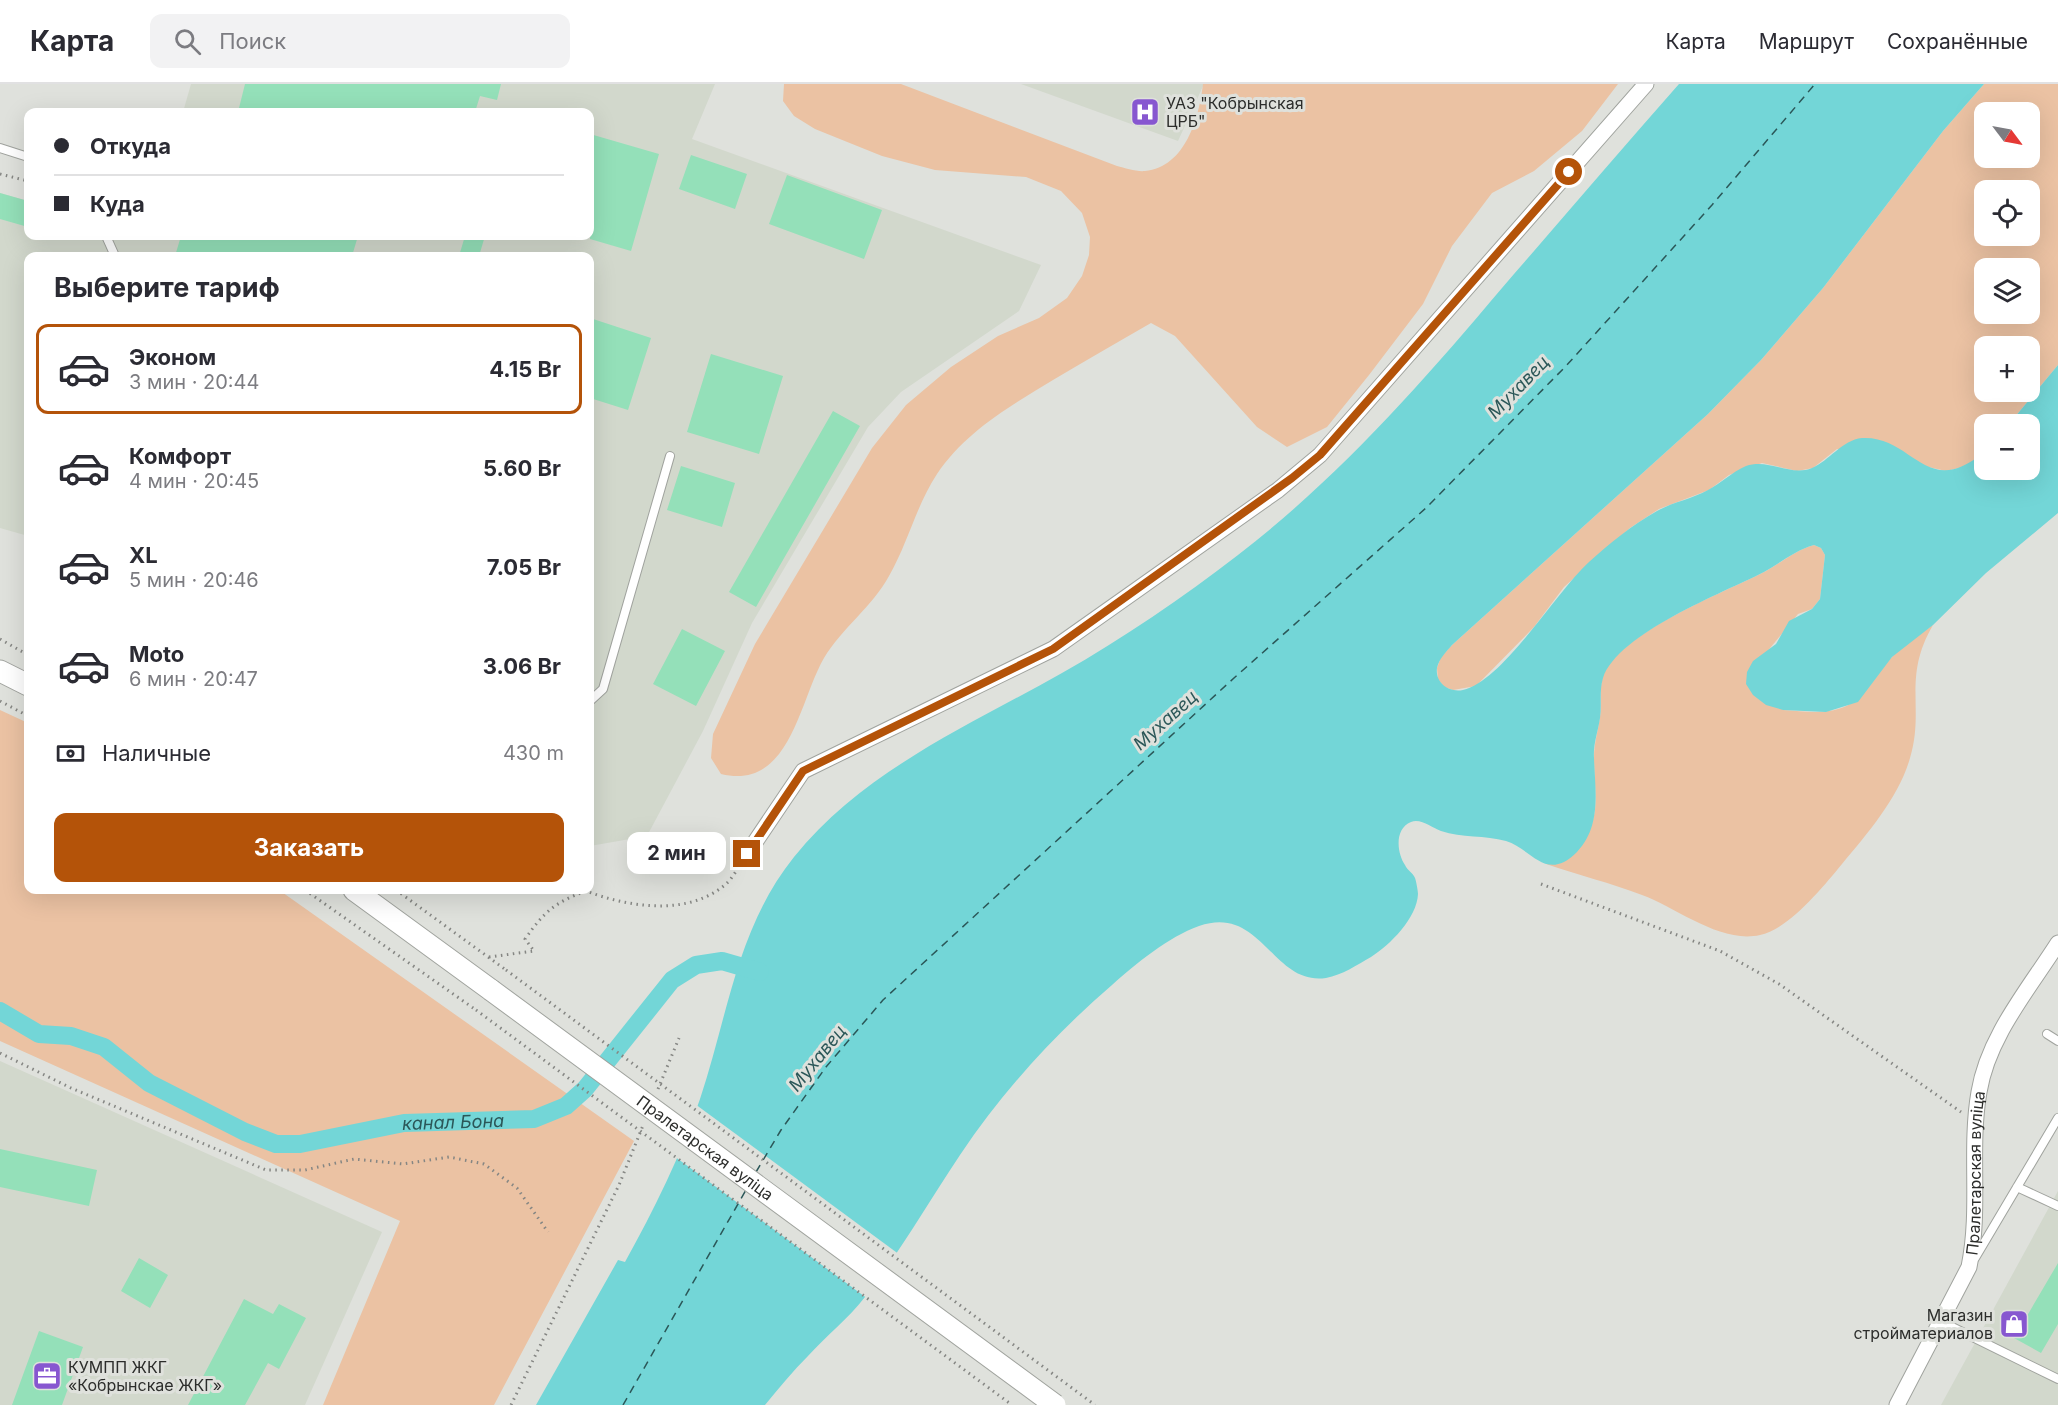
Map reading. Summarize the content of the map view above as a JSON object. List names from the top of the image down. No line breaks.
{"streets":{"main road":["Пралетарская вуліца"]},"water":["Мухавец","канал Бона"],"places":{"hospital":["УАЗ \"Кобрынская ЦРБ\""],"shop":["Магазин стройматериалов"],"office":["КУМПП ЖКГ «Кобрынскае ЖКГ»"]},"north":"bottom right","page":{"header":"Карта","search":"Поиск","nav":["Карта","Маршрут","Сохранённые"],"map_buttons":["+","−"],"banner":["Откуда","Куда"],"heading":"Выберите тариф","list":[{"name":"Эконом","note":"3 мин · 20:44","value":"4.15 Br"},{"name":"Комфорт","note":"4 мин · 20:45","value":"5.60 Br"},{"name":"XL","note":"5 мин · 20:46","value":"7.05 Br"},{"name":"Moto","note":"6 мин · 20:47","value":"3.06 Br"}],"pay":["Наличные","430 m"],"buttons":"Заказать","bubble":"2 мин"}}
